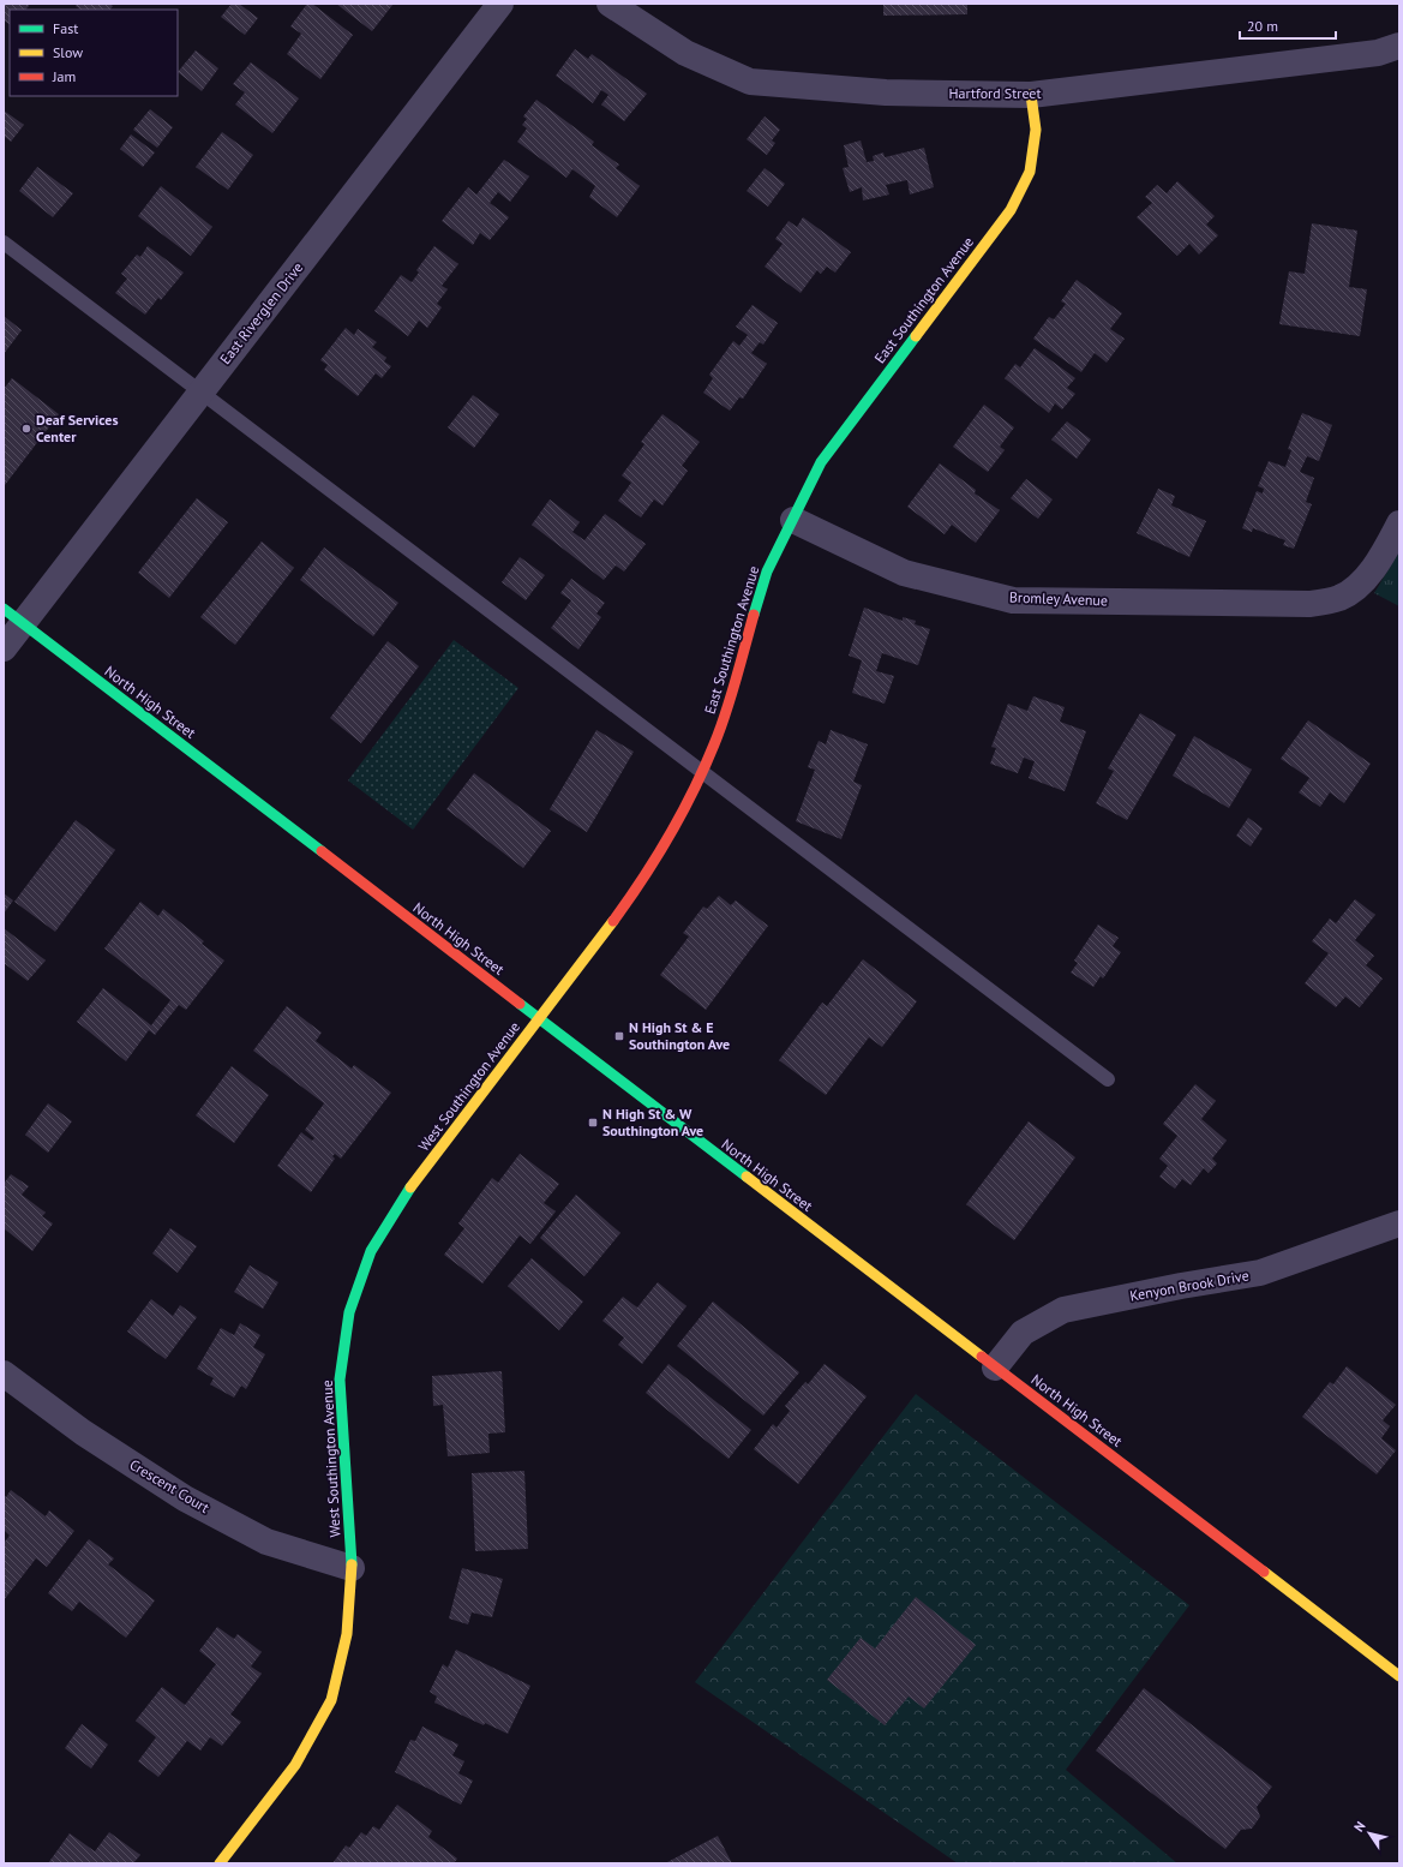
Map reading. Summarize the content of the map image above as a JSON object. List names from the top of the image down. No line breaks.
{"streets":{"street":["Hartford Street","East Southington Avenue","East Riverglen Drive","Bromley Avenue","North High Street","West Southington Avenue","Kenyon Brook Drive","Crescent Court"]},"crossings":[["Hartford Street","East Southington Avenue"],["East Southington Avenue","Bromley Avenue"],["East Southington Avenue","North High Street"],["East Southington Avenue","West Southington Avenue"],["East Riverglen Drive","North High Street"],["North High Street","West Southington Avenue"],["North High Street","Kenyon Brook Drive"],["West Southington Avenue","Crescent Court"]],"places":{"other":["Deaf Services Center"],"transit":["N High St & E Southington Ave","N High St & W Southington Ave"]},"legend":["Fast","Slow","Jam"],"scale_bar":"20 m","north":"top left"}
